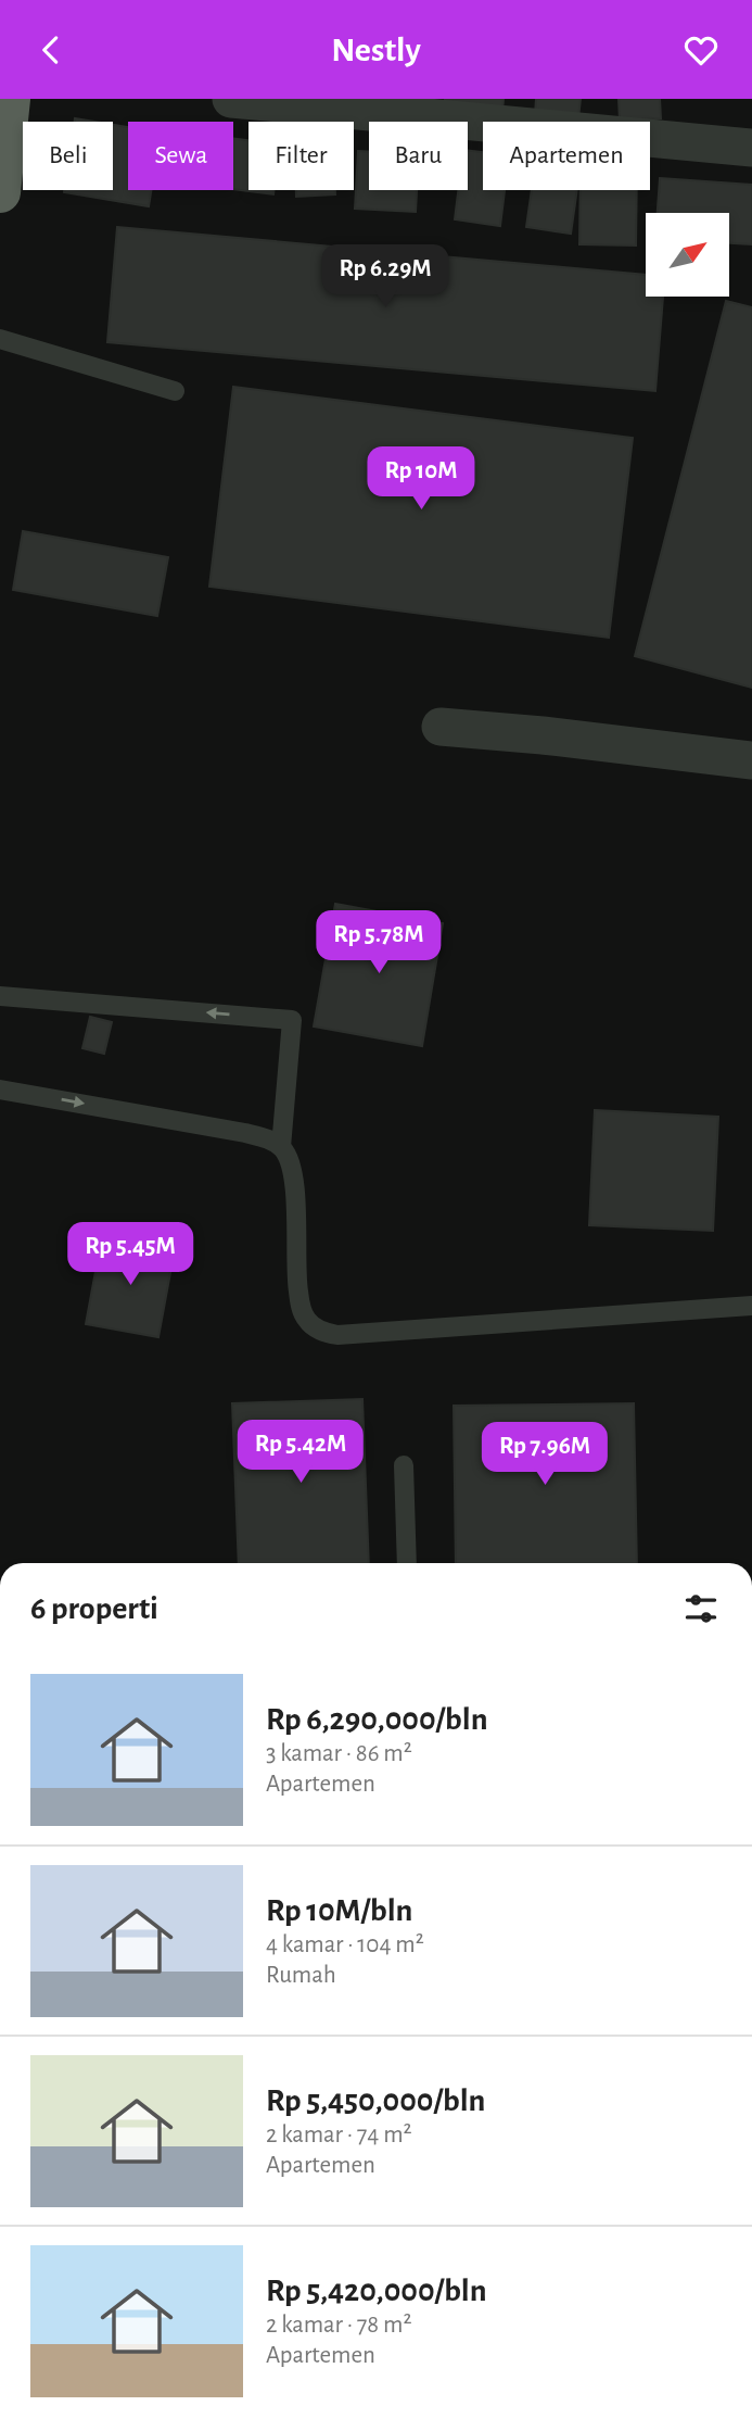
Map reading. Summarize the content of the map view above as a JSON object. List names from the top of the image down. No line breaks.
{"north":"top right","page":{"header":"Nestly","chip":["Beli","Sewa","Filter","Baru","Apartemen"],"price":["Rp 6.29M","Rp 10M","Rp 5.78M","Rp 5.45M","Rp 5.42M","Rp 7.96M"],"heading":"6 properti","list":[{"name":"Rp 6,290,000/bln","note":"3 kamar · 86 m² · Apartemen"},{"name":"Rp 10M/bln","note":"4 kamar · 104 m² · Rumah"},{"name":"Rp 5,450,000/bln","note":"2 kamar · 74 m² · Apartemen"},{"name":"Rp 5,420,000/bln","note":"2 kamar · 78 m² · Apartemen"}]}}
